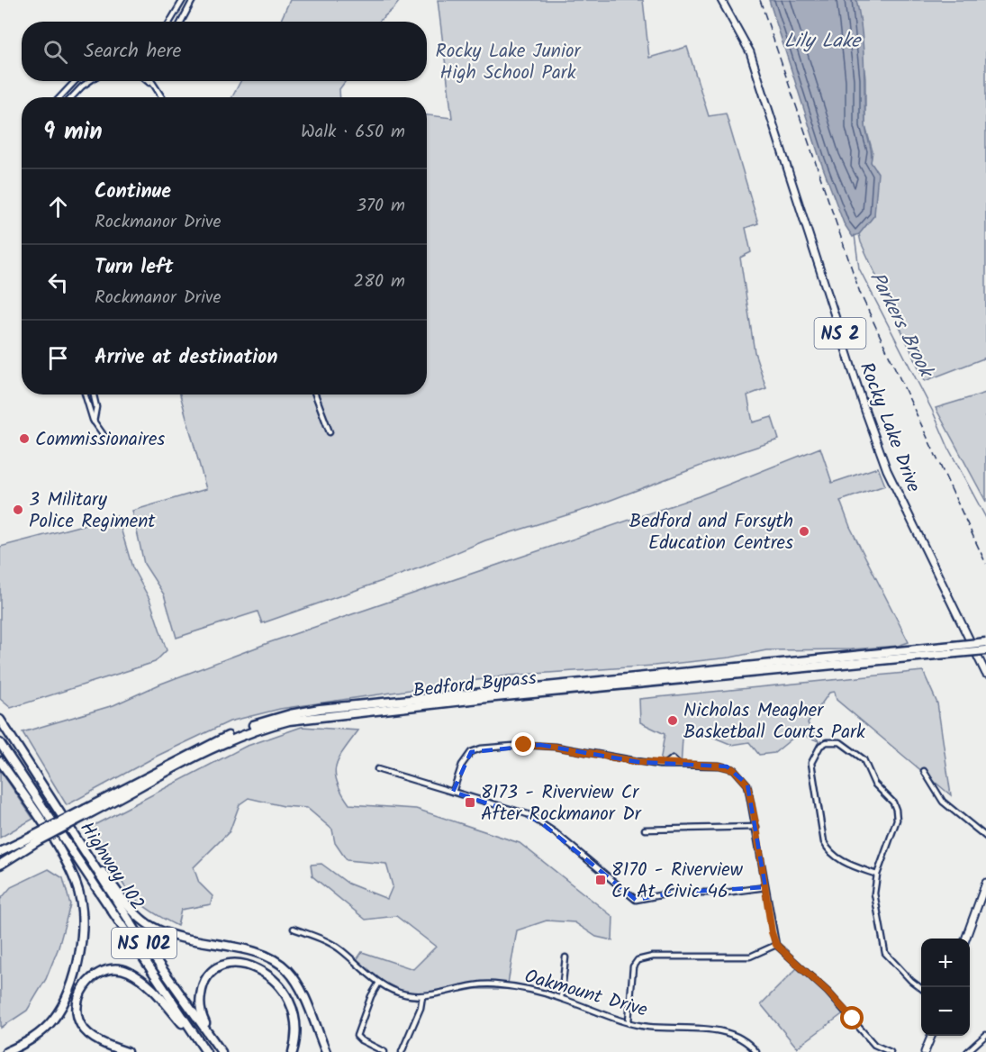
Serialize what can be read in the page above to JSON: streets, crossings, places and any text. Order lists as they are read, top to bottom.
{
  "streets": {
    "highway": ["Bedford Bypass", "Highway 102", "NS 102"],
    "main road": ["NS 2", "Rocky Lake Drive"],
    "street": ["Oakmount Drive"]
  },
  "water": ["Lily Lake", "Parkers Brook"],
  "parks": ["Rocky Lake Junior High School Park"],
  "places": {
    "other": [
      "Commissionaires",
      "3 Military Police Regiment",
      "Bedford and Forsyth Education Centres",
      "Nicholas Meagher Basketball Courts Park"
    ],
    "transit": ["8173 - Riverview Cr After Rockmanor Dr", "8170 - Riverview Cr At Civic 46"]
  },
  "page": {
    "search": "Search here",
    "heading": ["9 min", "Walk · 650 m"],
    "list": [
      ["Continue", "Rockmanor Drive", "370 m"],
      ["Turn left", "Rockmanor Drive", "280 m"],
      "Arrive at destination"
    ],
    "map_buttons": ["+", "−"]
  }
}
